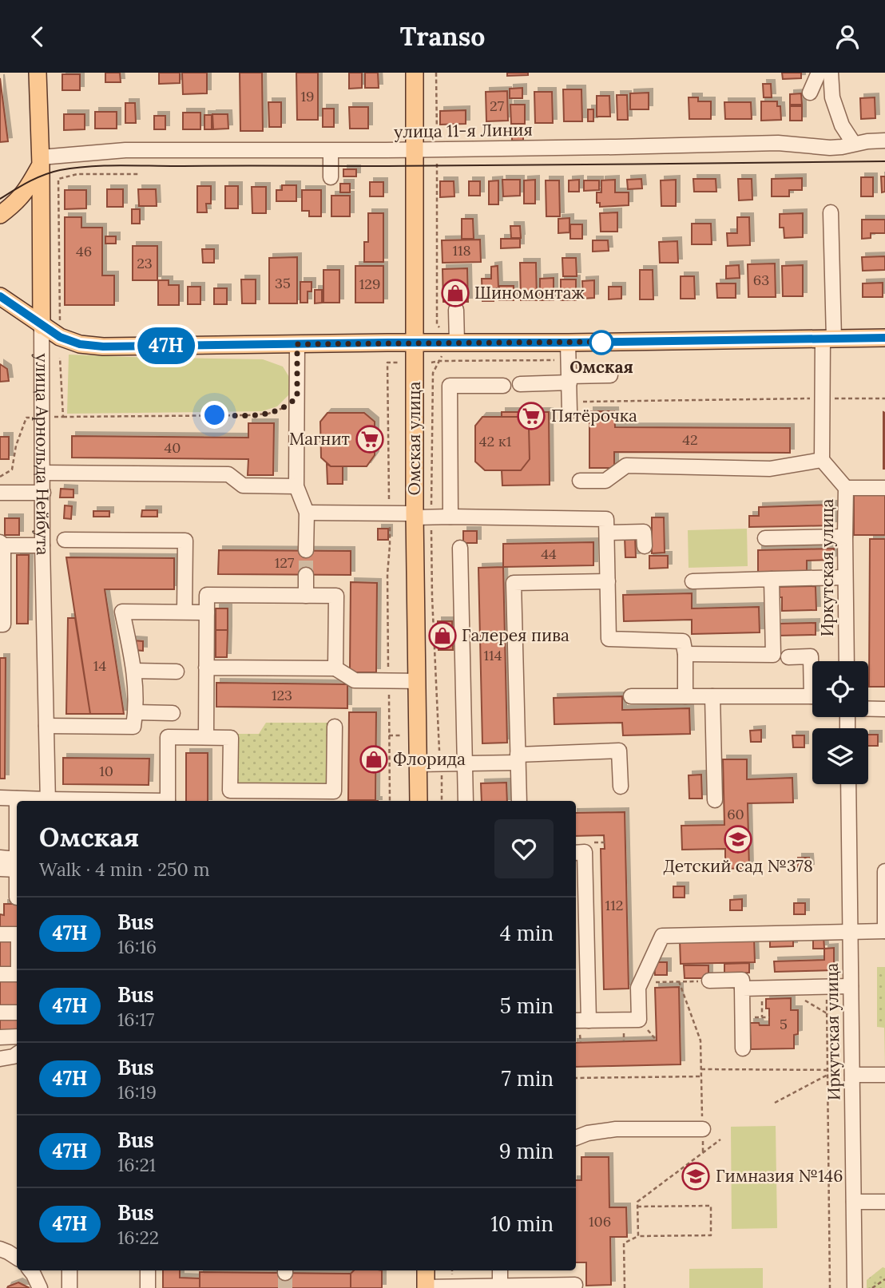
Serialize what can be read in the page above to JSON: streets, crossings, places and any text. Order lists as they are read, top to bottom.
{
  "streets": {
    "main road": ["Омская улица", "улица Арнольда Нейбута"],
    "street": ["улица 11-я Линия", "Иркутская улица"]
  },
  "crossings": [
    ["улица 11-я Линия", "Омская улица"],
    ["улица 11-я Линия", "улица Арнольда Нейбута"]
  ],
  "places": {
    "shop": ["Шиномонтаж", "Галерея пива", "Флорида"],
    "other": ["Омская"],
    "supermarket": ["Пятёрочка", "Магнит"],
    "school or university": ["Детский сад №378", "Гимназия №146"]
  },
  "lines": ["bus line 47Н"],
  "house_numbers": [
    "19",
    "27",
    "118",
    "46",
    "23",
    "63",
    "35",
    "129",
    "42",
    "42 к1",
    "40",
    "44",
    "127",
    "114",
    "14",
    "123",
    "10",
    "60",
    "112",
    "5",
    "106"
  ],
  "page": {
    "header": "Transo",
    "on_map": "47Н",
    "heading": ["Омская", "Walk · 4 min · 250 m"],
    "list": [
      {
        "mark": "47Н",
        "name": "Bus",
        "note": "16:16",
        "value": "4 min"
      },
      {
        "mark": "47Н",
        "name": "Bus",
        "note": "16:17",
        "value": "5 min"
      },
      {
        "mark": "47Н",
        "name": "Bus",
        "note": "16:19",
        "value": "7 min"
      },
      {
        "mark": "47Н",
        "name": "Bus",
        "note": "16:21",
        "value": "9 min"
      },
      {
        "mark": "47Н",
        "name": "Bus",
        "note": "16:22",
        "value": "10 min"
      }
    ]
  }
}
